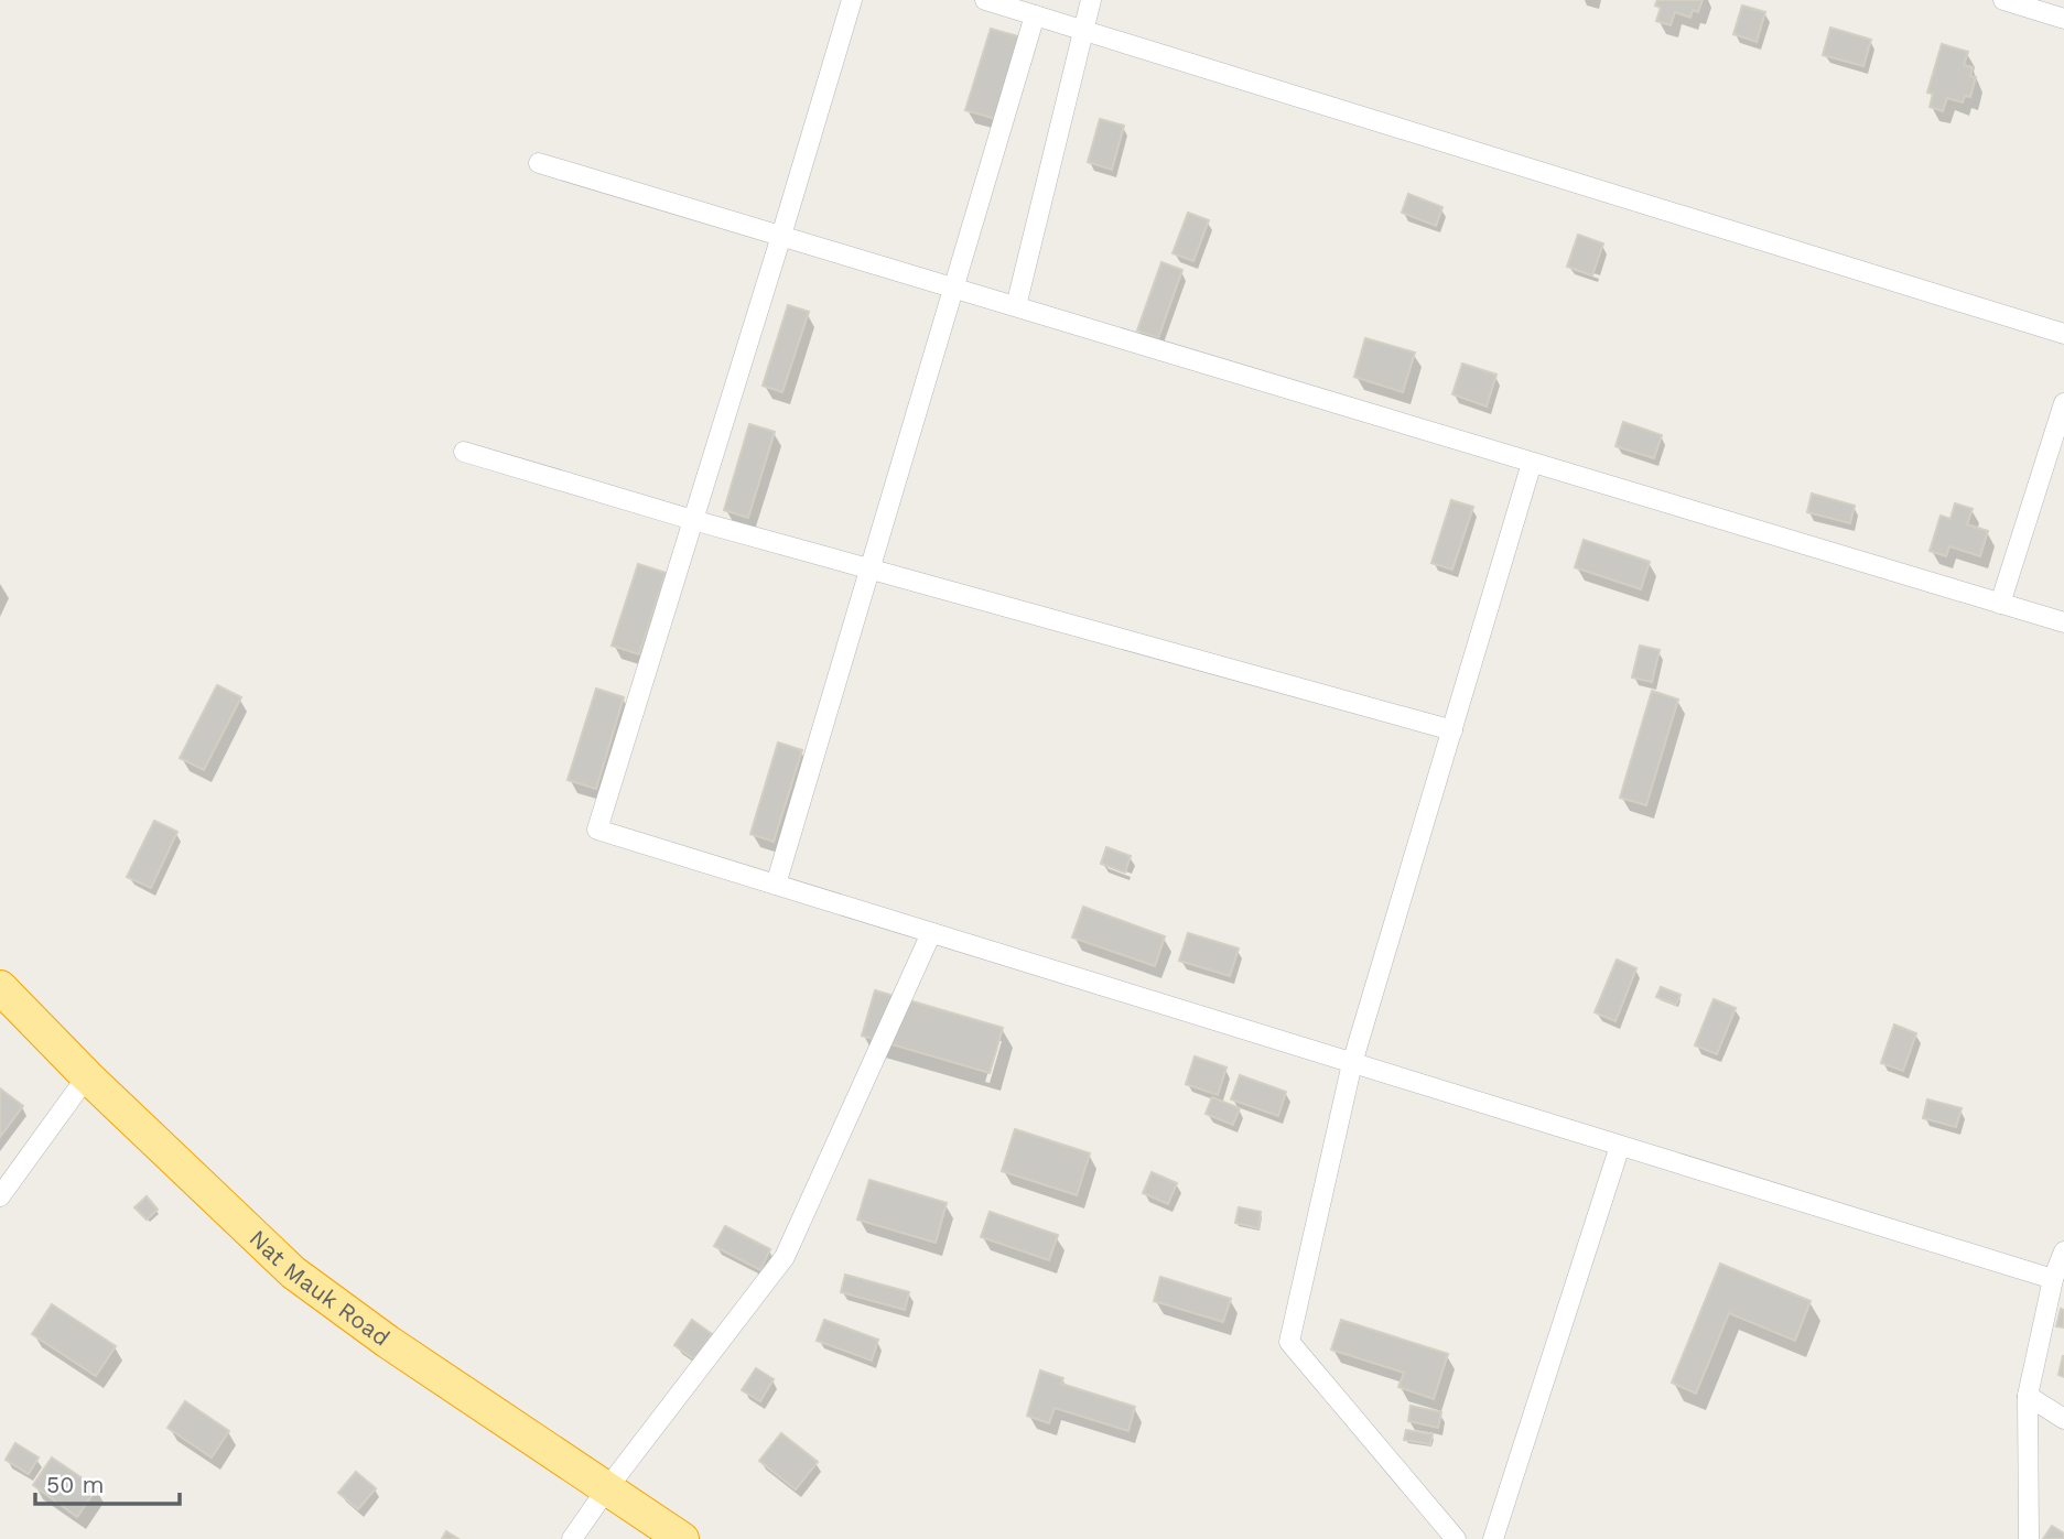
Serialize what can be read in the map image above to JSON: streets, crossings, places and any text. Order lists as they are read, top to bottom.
{
  "streets": {
    "highway": ["Nat Mauk Road"]
  },
  "scale_bar": "50 m"
}
